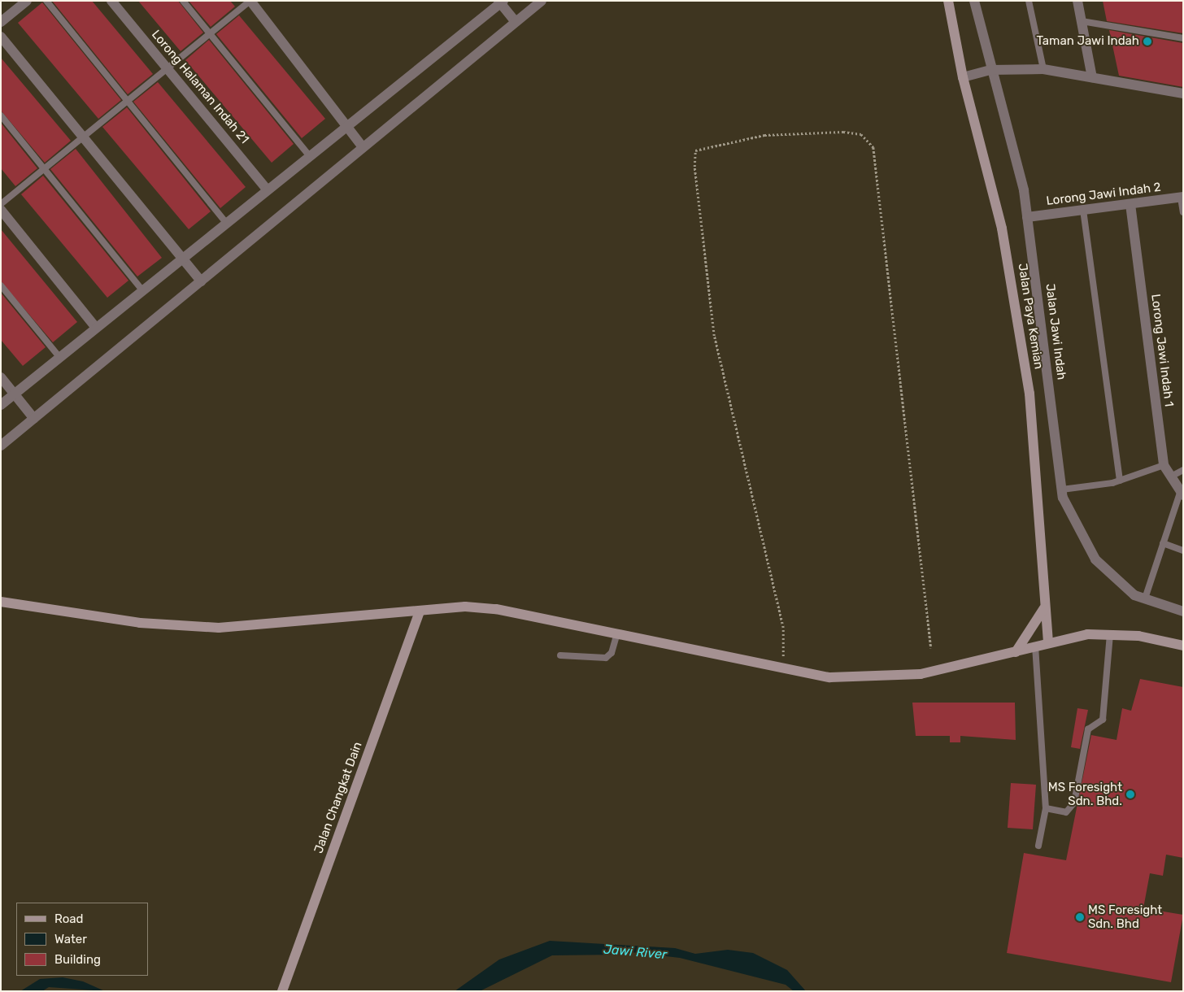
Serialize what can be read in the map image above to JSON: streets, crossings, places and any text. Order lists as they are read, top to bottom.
{
  "streets": {
    "main road": ["Jalan Paya Kemian", "Jalan Changkat Dain"],
    "street": [
      "Lorong Halaman Indah 21",
      "Lorong Jawi Indah 2",
      "Jalan Jawi Indah",
      "Lorong Jawi Indah 1"
    ]
  },
  "crossings": [
    ["Lorong Jawi Indah 2", "Jalan Jawi Indah"],
    ["Lorong Jawi Indah 2", "Lorong Jawi Indah 1"]
  ],
  "water": ["Jawi River"],
  "places": ["Taman Jawi Indah", "MS Foresight Sdn. Bhd.", "MS Foresight Sdn. Bhd"],
  "legend": ["Road", "Water", "Building"]
}
